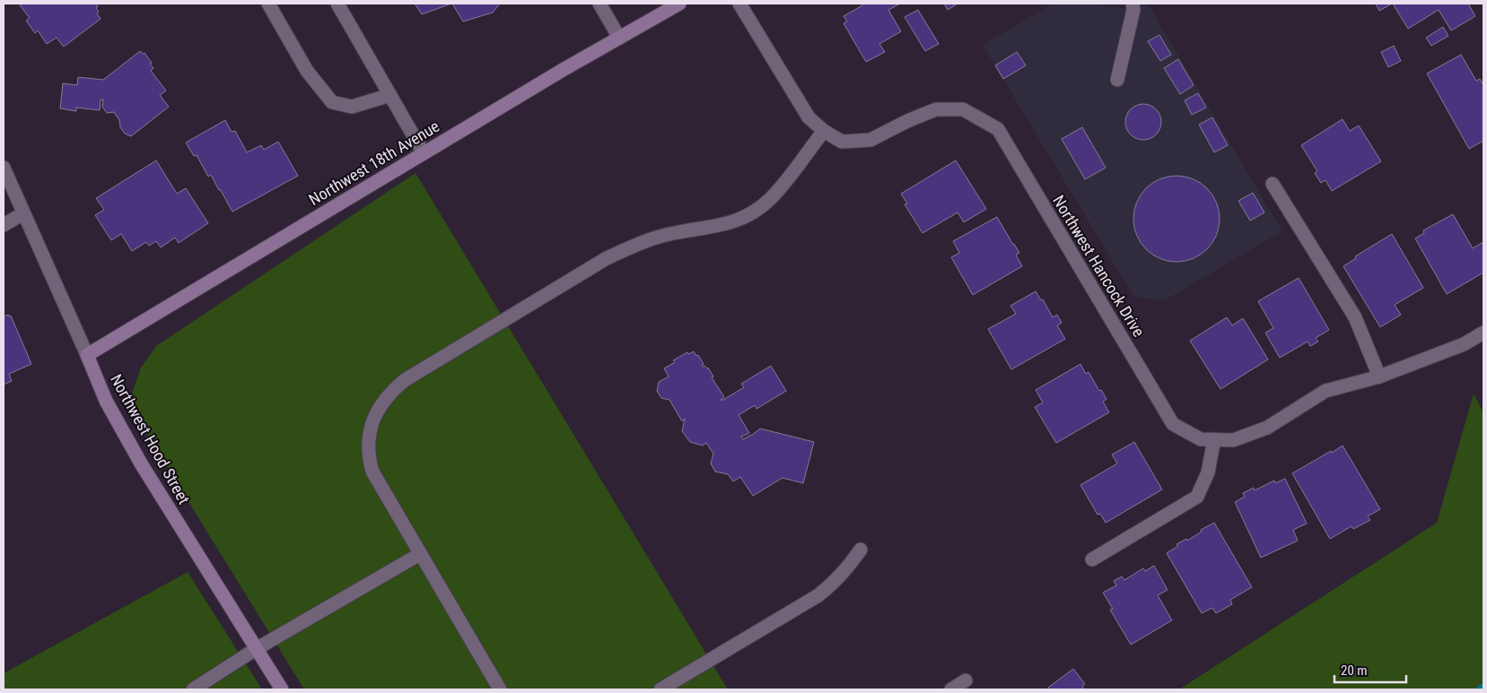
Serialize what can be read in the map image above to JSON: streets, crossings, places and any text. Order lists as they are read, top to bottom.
{
  "streets": {
    "street": ["Northwest 18th Avenue", "Northwest Hancock Drive", "Northwest Hood Street"]
  },
  "crossings": [
    ["Northwest 18th Avenue", "Northwest Hood Street"]
  ],
  "scale_bar": "20 m"
}
